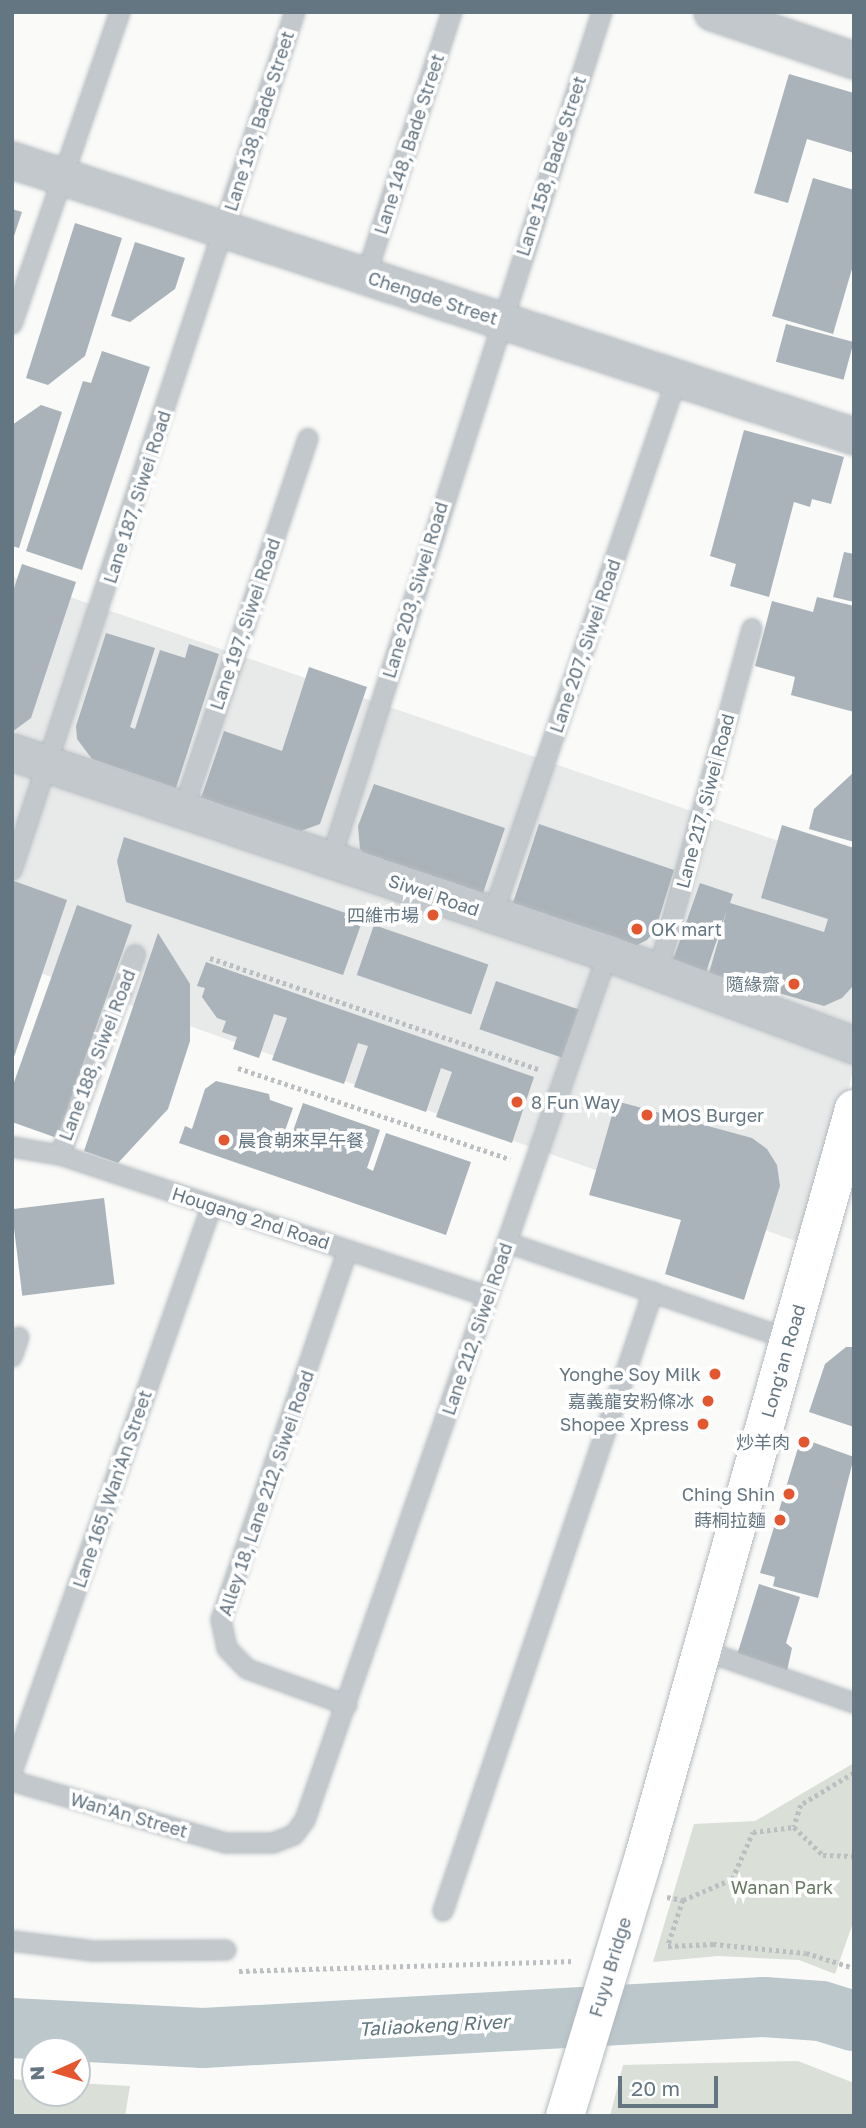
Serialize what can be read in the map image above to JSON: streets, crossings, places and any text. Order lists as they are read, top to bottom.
{
  "streets": {
    "street": [
      "Chengde Street",
      "Siwei Road",
      "Long'an Road",
      "Fuyu Bridge"
    ],
    "lane": [
      "Lane 138, Bade Street",
      "Lane 148, Bade Street",
      "Lane 158, Bade Street",
      "Lane 187, Siwei Road",
      "Lane 203, Siwei Road",
      "Lane 197, Siwei Road",
      "Lane 207, Siwei Road",
      "Lane 217, Siwei Road",
      "Lane 188, Siwei Road",
      "Hougang 2nd Road",
      "Lane 212, Siwei Road",
      "Lane 165, Wan'An Street",
      "Alley 18, Lane 212, Siwei Road",
      "Wan'An Street"
    ]
  },
  "crossings": [
    ["Lane 138, Bade Street", "Chengde Street"],
    ["Lane 138, Bade Street", "Lane 187, Siwei Road"],
    ["Lane 148, Bade Street", "Chengde Street"],
    ["Lane 158, Bade Street", "Chengde Street"],
    ["Lane 158, Bade Street", "Lane 203, Siwei Road"],
    ["Chengde Street", "Lane 187, Siwei Road"],
    ["Chengde Street", "Lane 203, Siwei Road"],
    ["Chengde Street", "Lane 207, Siwei Road"],
    ["Lane 187, Siwei Road", "Siwei Road"],
    ["Lane 203, Siwei Road", "Siwei Road"],
    ["Lane 197, Siwei Road", "Siwei Road"],
    ["Lane 207, Siwei Road", "Siwei Road"],
    ["Lane 217, Siwei Road", "Siwei Road"],
    ["Siwei Road", "Lane 212, Siwei Road"],
    ["Lane 188, Siwei Road", "Hougang 2nd Road"],
    ["Hougang 2nd Road", "Lane 212, Siwei Road"],
    ["Hougang 2nd Road", "Lane 165, Wan'An Street"],
    ["Hougang 2nd Road", "Alley 18, Lane 212, Siwei Road"],
    ["Lane 212, Siwei Road", "Alley 18, Lane 212, Siwei Road"],
    ["Lane 212, Siwei Road", "Wan'An Street"],
    ["Long'an Road", "Fuyu Bridge"]
  ],
  "water": ["Taliaokeng River"],
  "parks": ["Wanan Park"],
  "places": [
    "四維市場",
    "OK mart",
    "隨緣齋",
    "8 Fun Way",
    "MOS Burger",
    "晨食朝來早午餐",
    "Yonghe Soy Milk",
    "嘉義龍安粉條冰",
    "Shopee Xpress",
    "炒羊肉",
    "Ching Shin",
    "蒔桐拉麵"
  ],
  "scale_bar": "20 m",
  "north": "left"
}
